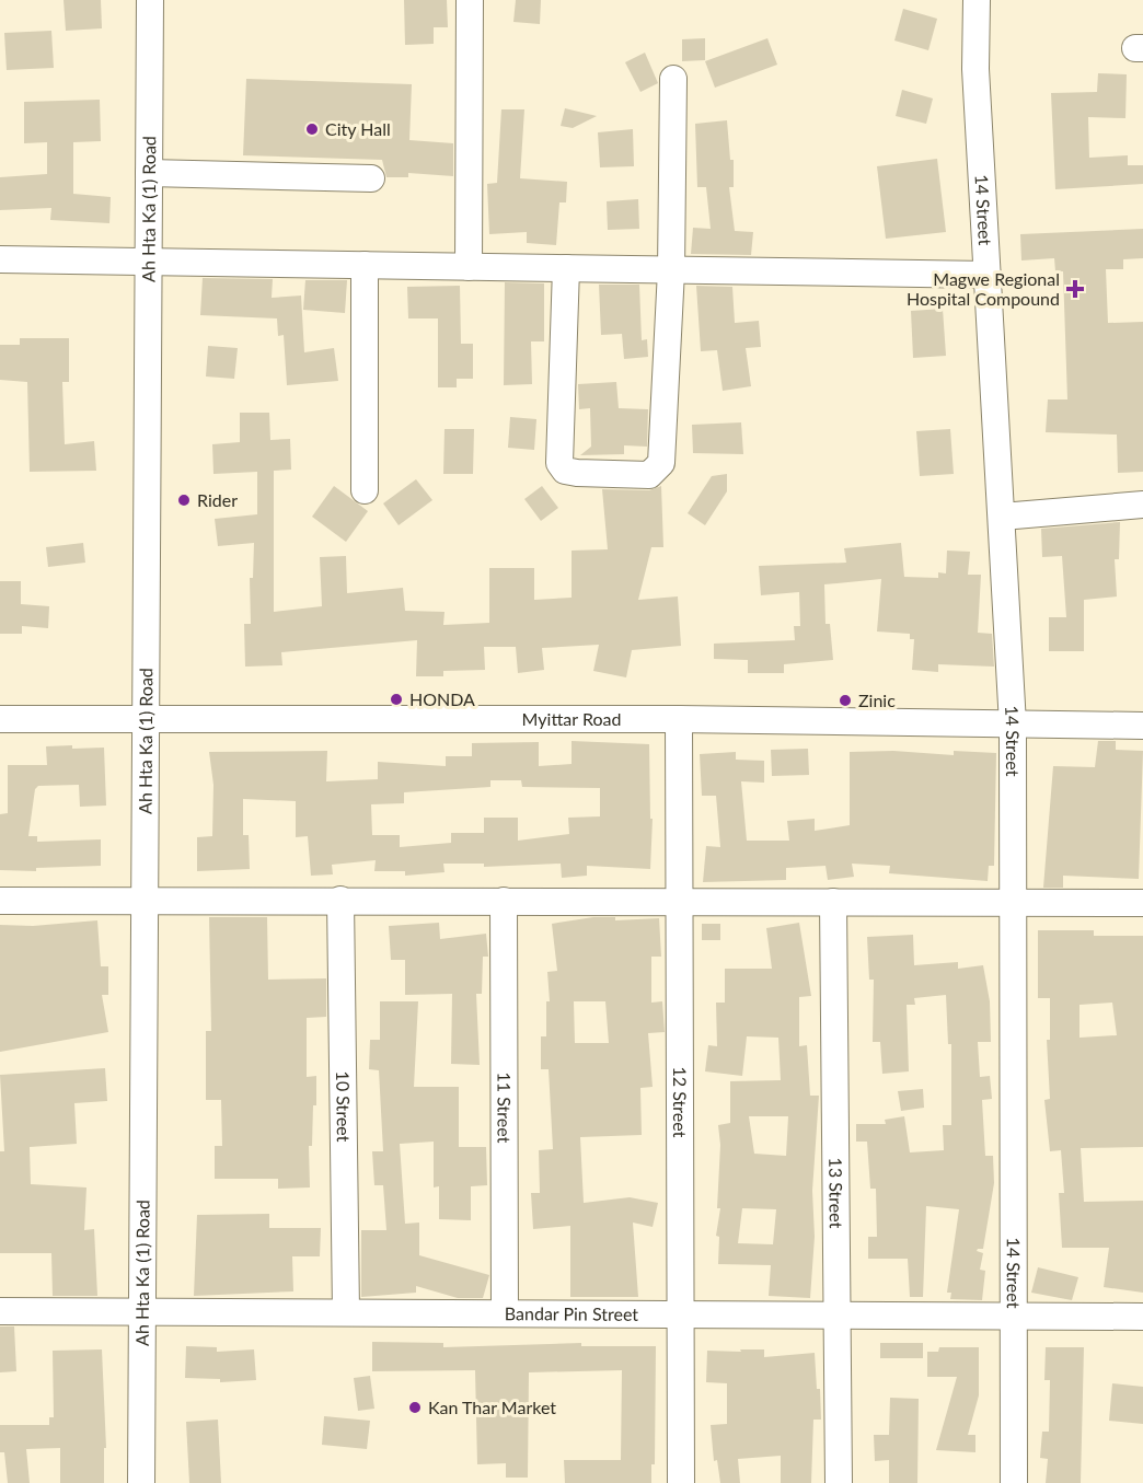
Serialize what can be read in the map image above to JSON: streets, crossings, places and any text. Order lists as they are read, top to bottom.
{
  "streets": {
    "street": [
      "Ah Hta Ka (1) Road",
      "14 Street",
      "Myittar Road",
      "12 Street",
      "10 Street",
      "11 Street",
      "13 Street",
      "Bandar Pin Street"
    ]
  },
  "crossings": [
    ["Ah Hta Ka (1) Road", "Myittar Road"],
    ["Ah Hta Ka (1) Road", "Bandar Pin Street"],
    ["14 Street", "Myittar Road"],
    ["14 Street", "Bandar Pin Street"],
    ["Myittar Road", "12 Street"],
    ["12 Street", "Bandar Pin Street"],
    ["10 Street", "Bandar Pin Street"],
    ["11 Street", "Bandar Pin Street"],
    ["13 Street", "Bandar Pin Street"]
  ],
  "places": {
    "other": [
      "City Hall",
      "Rider",
      "HONDA",
      "Zinic",
      "Kan Thar Market"
    ],
    "health": ["Magwe Regional Hospital Compound"]
  }
}
